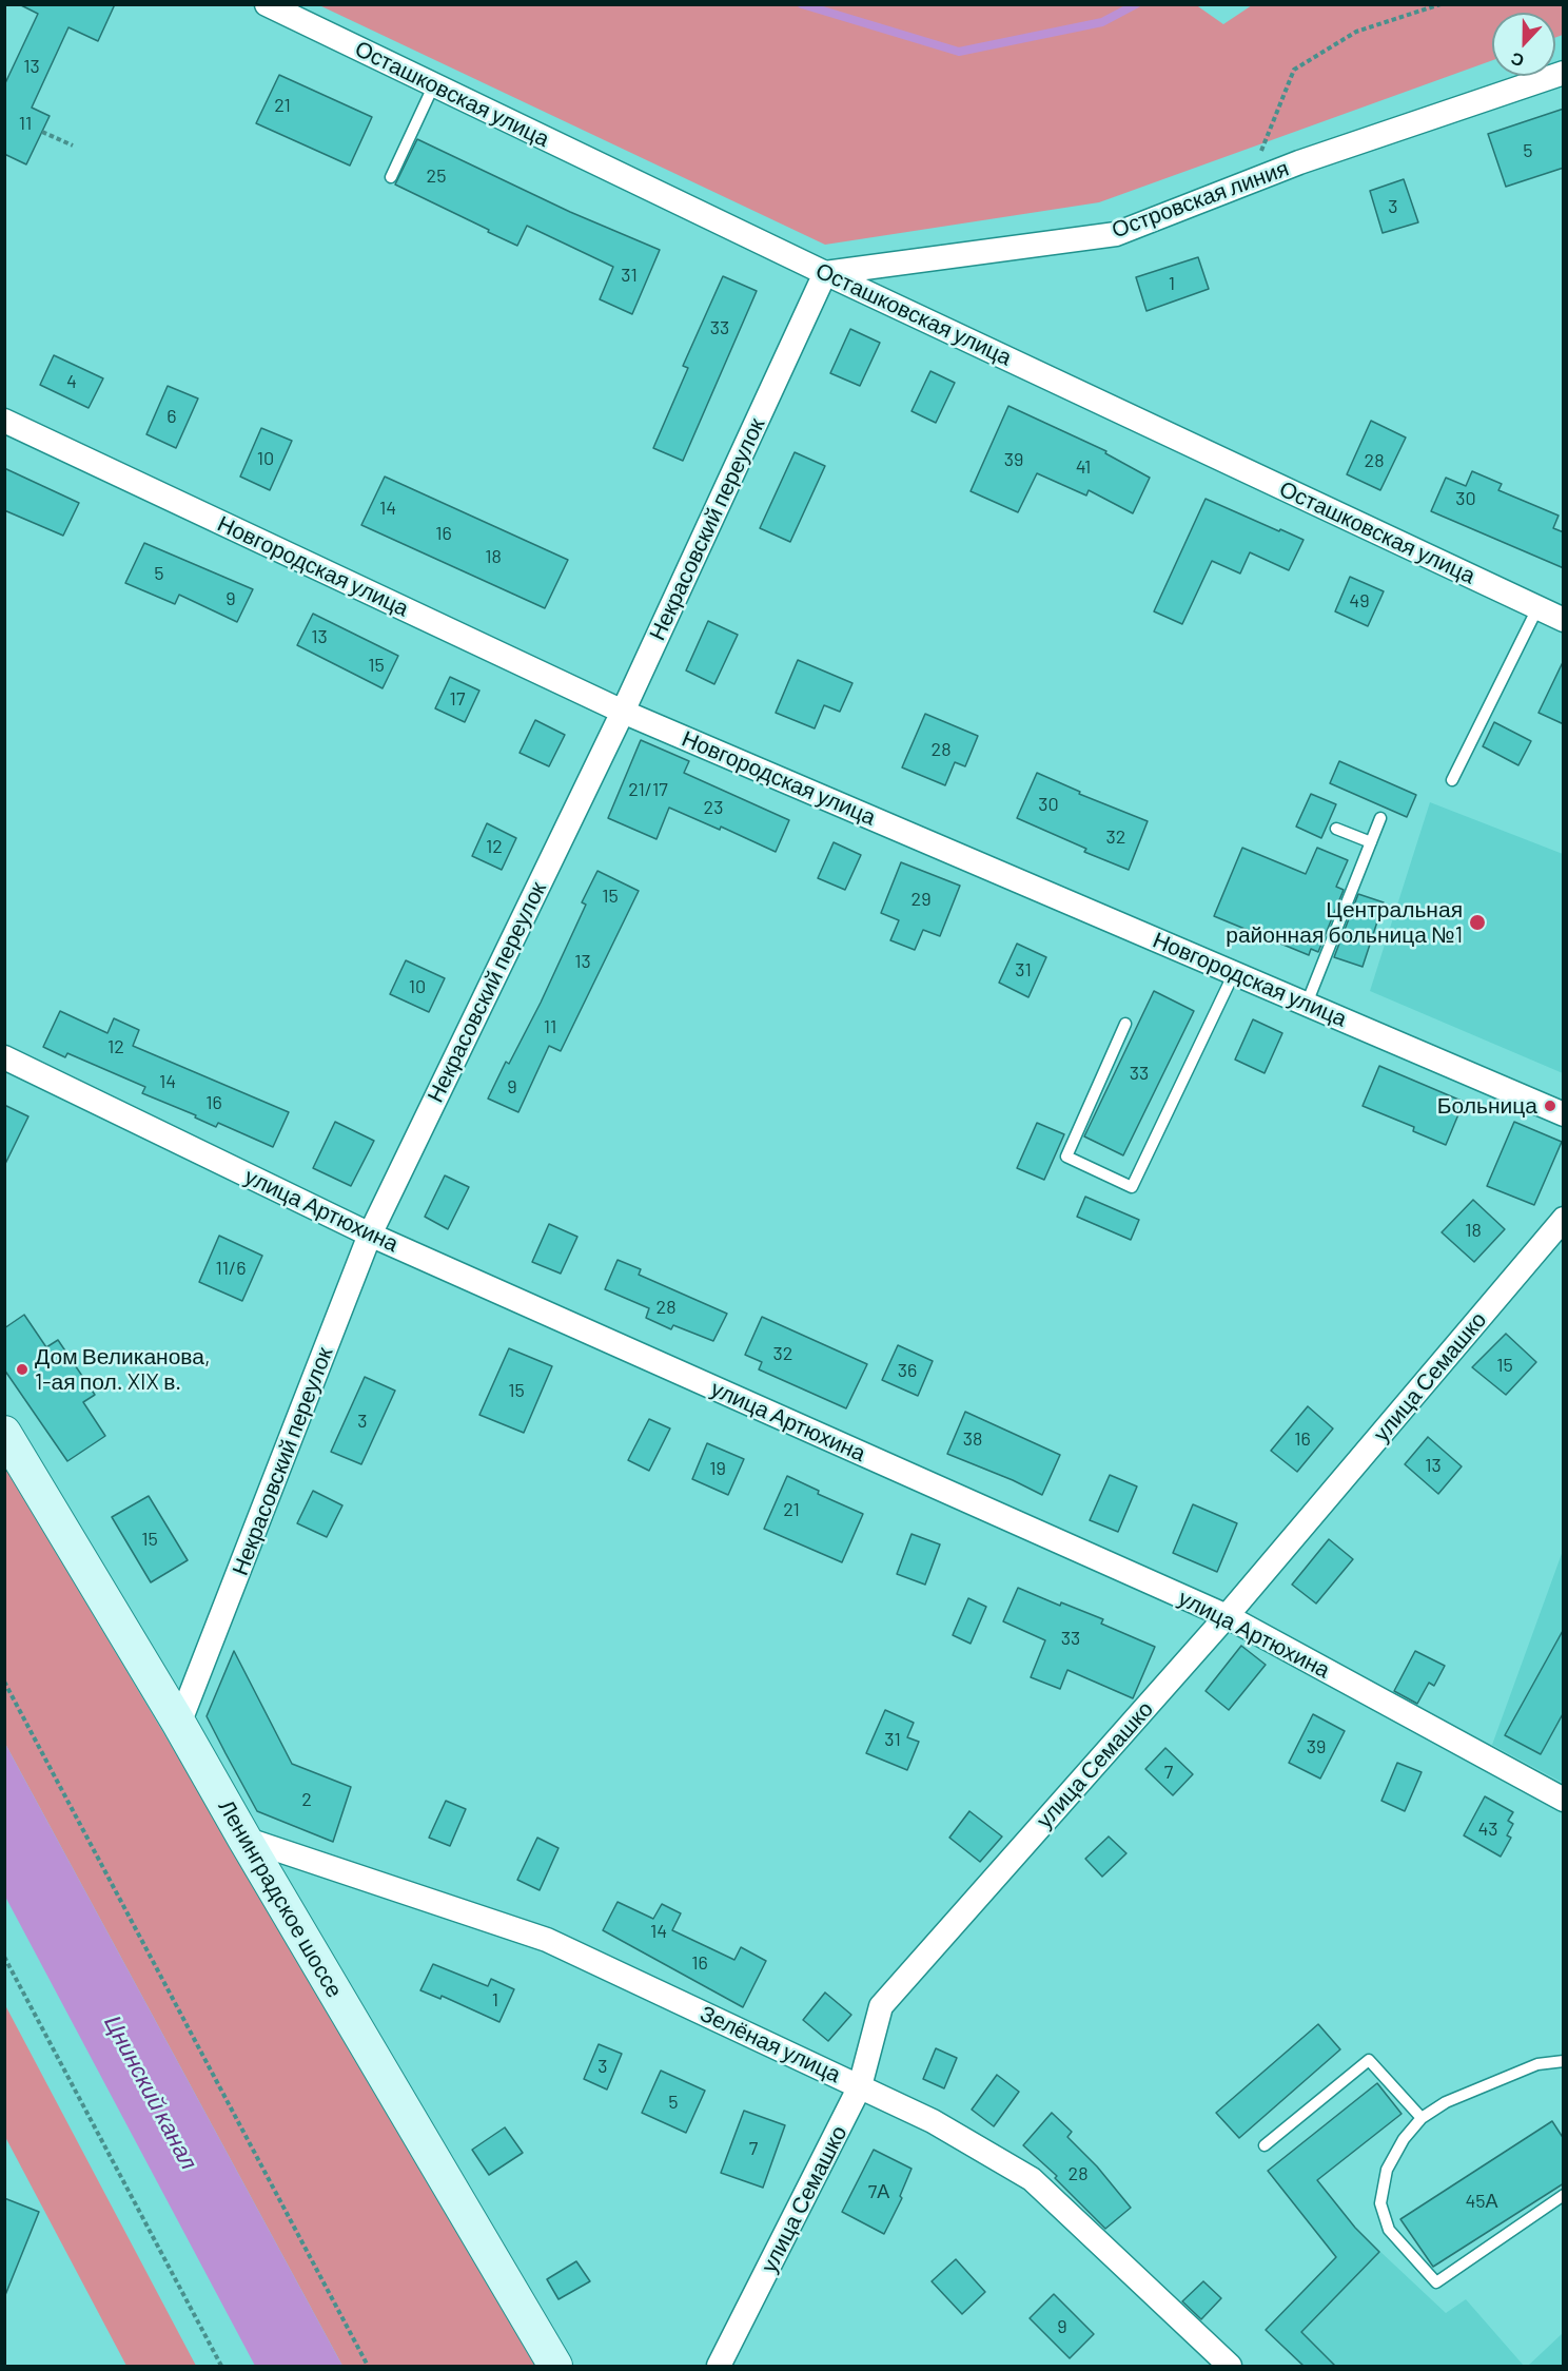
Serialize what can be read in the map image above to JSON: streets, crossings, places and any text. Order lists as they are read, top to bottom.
{
  "streets": {
    "street": [
      "Осташковская улица",
      "Островская линия",
      "Некрасовский переулок",
      "Новгородская улица",
      "улица Артюхина",
      "улица Семашко",
      "Ленинградское шоссе",
      "Зелёная улица"
    ]
  },
  "crossings": [
    ["Осташковская улица", "Островская линия"],
    ["Осташковская улица", "Некрасовский переулок"],
    ["Островская линия", "Некрасовский переулок"],
    ["Некрасовский переулок", "Новгородская улица"],
    ["Некрасовский переулок", "улица Артюхина"],
    ["Некрасовский переулок", "Ленинградское шоссе"],
    ["улица Артюхина", "улица Семашко"],
    ["улица Семашко", "Зелёная улица"],
    ["Ленинградское шоссе", "Зелёная улица"]
  ],
  "water": ["Цнинский канал"],
  "places": ["Центральная районная больница №1", "Больница", "Дом Великанова, 1-ая пол. XIX в."],
  "house_numbers": [
    "13",
    "21",
    "11",
    "5",
    "25",
    "3",
    "31",
    "1",
    "33",
    "4",
    "6",
    "10",
    "39",
    "28",
    "41",
    "30",
    "14",
    "16",
    "18",
    "5",
    "9",
    "49",
    "13",
    "15",
    "17",
    "28",
    "21/17",
    "30",
    "23",
    "32",
    "12",
    "15",
    "29",
    "13",
    "31",
    "10",
    "11",
    "12",
    "33",
    "14",
    "9",
    "16",
    "18",
    "11/6",
    "28",
    "32",
    "15",
    "36",
    "15",
    "3",
    "38",
    "16",
    "13",
    "19",
    "21",
    "15",
    "33",
    "31",
    "39",
    "7",
    "2",
    "43",
    "14",
    "16",
    "1",
    "3",
    "5",
    "7",
    "28",
    "7А",
    "45А",
    "9"
  ],
  "north": "bottom"
}
